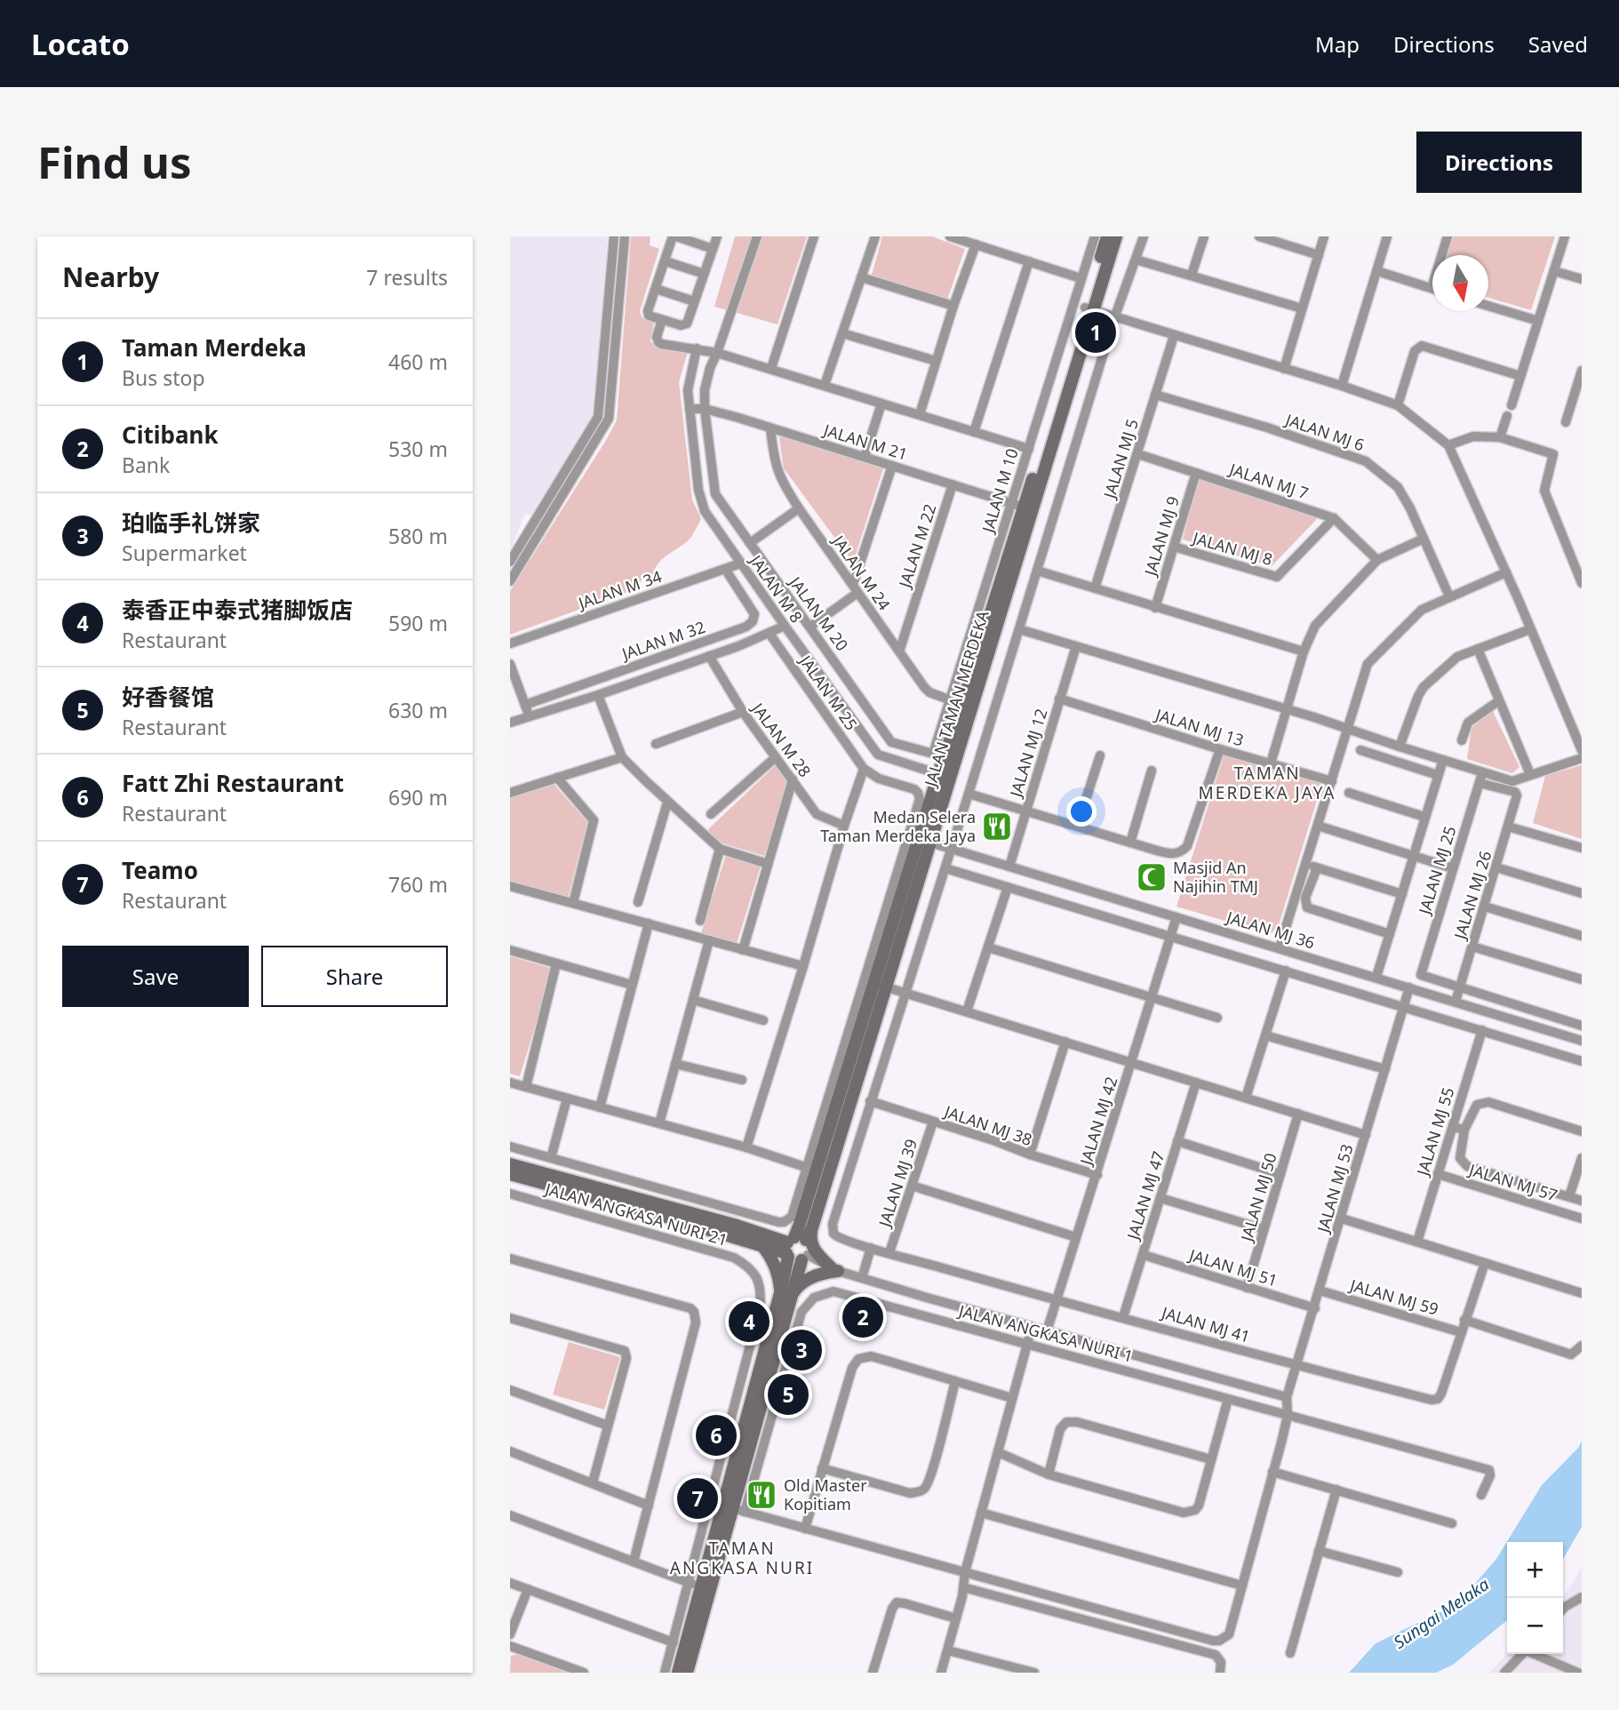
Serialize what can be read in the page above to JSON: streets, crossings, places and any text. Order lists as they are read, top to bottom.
{
  "streets": {
    "main road": ["JALAN TAMAN MERDEKA"],
    "street": [
      "JALAN MJ 6",
      "JALAN M 21",
      "JALAN MJ 5",
      "JALAN MJ 7",
      "JALAN M 10",
      "JALAN MJ 9",
      "JALAN M 22",
      "JALAN MJ 8",
      "JALAN M 24",
      "JALAN M 8",
      "JALAN M 34",
      "JALAN M 20",
      "JALAN M 32",
      "JALAN M 25",
      "JALAN MJ 13",
      "JALAN M 28",
      "JALAN MJ 12",
      "JALAN MJ 25",
      "JALAN MJ 26",
      "JALAN MJ 36",
      "JALAN MJ 42",
      "JALAN MJ 38",
      "JALAN MJ 55",
      "JALAN MJ 39",
      "JALAN MJ 57",
      "JALAN MJ 53",
      "JALAN MJ 47",
      "JALAN MJ 50",
      "JALAN ANGKASA NURI 21",
      "JALAN MJ 51",
      "JALAN MJ 59",
      "JALAN MJ 41",
      "JALAN ANGKASA NURI 1"
    ]
  },
  "crossings": [
    ["JALAN MJ 6", "JALAN MJ 5"],
    ["JALAN M 21", "JALAN M 10"],
    ["JALAN M 21", "JALAN M 22"],
    ["JALAN M 21", "JALAN M 24"],
    ["JALAN M 21", "JALAN M 8"],
    ["JALAN M 21", "JALAN M 20"],
    ["JALAN M 21", "JALAN TAMAN MERDEKA"],
    ["JALAN MJ 5", "JALAN MJ 7"],
    ["JALAN MJ 7", "JALAN MJ 9"],
    ["JALAN MJ 7", "JALAN MJ 8"],
    ["JALAN M 10", "JALAN TAMAN MERDEKA"],
    ["JALAN MJ 9", "JALAN MJ 8"],
    ["JALAN M 22", "JALAN M 24"],
    ["JALAN M 24", "JALAN M 20"],
    ["JALAN M 24", "JALAN TAMAN MERDEKA"],
    ["JALAN M 8", "JALAN M 34"],
    ["JALAN M 8", "JALAN TAMAN MERDEKA"],
    ["JALAN M 34", "JALAN M 32"],
    ["JALAN M 20", "JALAN TAMAN MERDEKA"],
    ["JALAN TAMAN MERDEKA", "JALAN MJ 36"],
    ["JALAN MJ 13", "JALAN MJ 12"],
    ["JALAN MJ 12", "JALAN MJ 36"],
    ["JALAN MJ 25", "JALAN MJ 26"],
    ["JALAN MJ 26", "JALAN MJ 36"],
    ["JALAN MJ 36", "JALAN MJ 42"],
    ["JALAN MJ 36", "JALAN MJ 53"],
    ["JALAN MJ 42", "JALAN MJ 38"],
    ["JALAN MJ 42", "JALAN MJ 41"],
    ["JALAN MJ 38", "JALAN MJ 39"],
    ["JALAN MJ 38", "JALAN MJ 41"],
    ["JALAN MJ 55", "JALAN MJ 57"],
    ["JALAN MJ 39", "JALAN MJ 41"],
    ["JALAN MJ 53", "JALAN MJ 51"],
    ["JALAN MJ 53", "JALAN MJ 59"],
    ["JALAN MJ 53", "JALAN MJ 41"],
    ["JALAN MJ 53", "JALAN ANGKASA NURI 1"],
    ["JALAN MJ 47", "JALAN MJ 51"],
    ["JALAN MJ 47", "JALAN MJ 41"],
    ["JALAN MJ 50", "JALAN MJ 51"],
    ["JALAN MJ 59", "JALAN MJ 41"]
  ],
  "districts": ["TAMAN MERDEKA JAYA", "TAMAN ANGKASA NURI"],
  "water": ["Sungai Melaka"],
  "places": {
    "restaurant": ["Medan Selera Taman Merdeka Jaya", "Old Master Kopitiam"],
    "mosque": ["Masjid An Najihin TMJ"]
  },
  "north": "bottom",
  "page": {
    "header": "Locato",
    "nav": ["Map", "Directions", "Saved"],
    "buttons": [
      "Directions",
      ["Save", "Share"]
    ],
    "title": "Find us",
    "heading": ["Nearby", "7 results"],
    "pins": [
      "1",
      "2",
      "4",
      "3",
      "5",
      "6",
      "7"
    ],
    "list": [
      {
        "mark": "1",
        "name": "Taman Merdeka",
        "note": "Bus stop",
        "value": "460 m"
      },
      {
        "mark": "2",
        "name": "Citibank",
        "note": "Bank",
        "value": "530 m"
      },
      {
        "mark": "3",
        "name": "珀临手礼饼家",
        "note": "Supermarket",
        "value": "580 m"
      },
      {
        "mark": "4",
        "name": "泰香正中泰式猪脚饭店",
        "note": "Restaurant",
        "value": "590 m"
      },
      {
        "mark": "5",
        "name": "好香餐馆",
        "note": "Restaurant",
        "value": "630 m"
      },
      {
        "mark": "6",
        "name": "Fatt Zhi Restaurant",
        "note": "Restaurant",
        "value": "690 m"
      },
      {
        "mark": "7",
        "name": "Teamo",
        "note": "Restaurant",
        "value": "760 m"
      }
    ],
    "map_buttons": ["+", "−"]
  }
}
